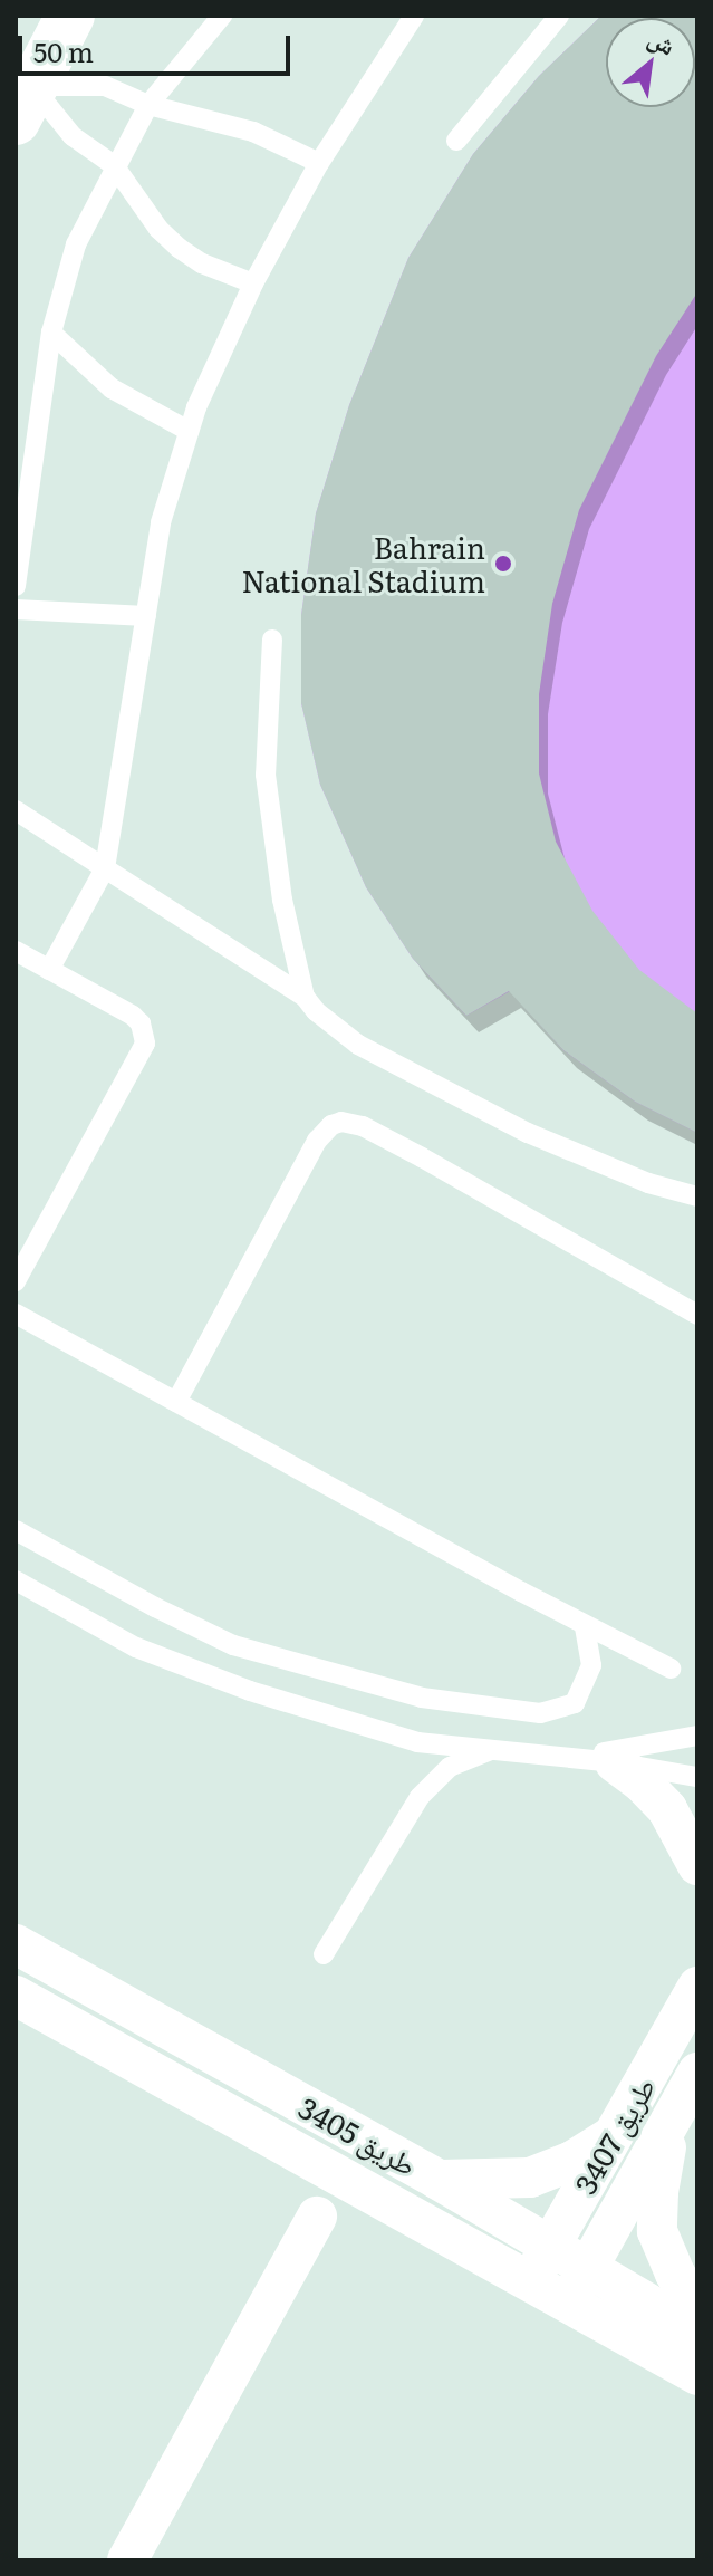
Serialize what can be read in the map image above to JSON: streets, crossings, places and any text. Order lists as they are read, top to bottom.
{
  "streets": {
    "street": ["طريق 3405", "طريق 3407"]
  },
  "crossings": [
    ["طريق 3405", "طريق 3407"]
  ],
  "places": ["Bahrain National Stadium"],
  "scale_bar": "50 m",
  "north": "top right"
}
